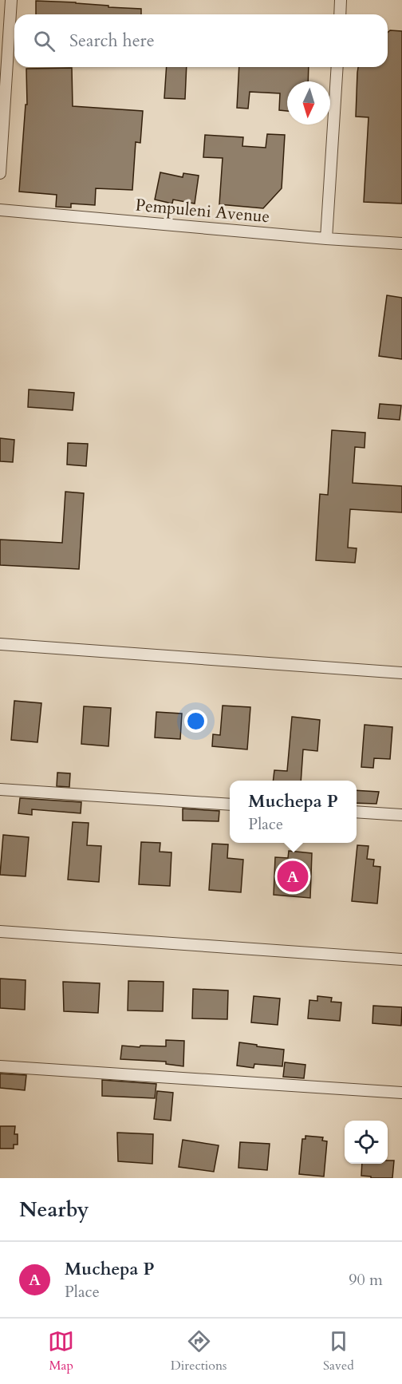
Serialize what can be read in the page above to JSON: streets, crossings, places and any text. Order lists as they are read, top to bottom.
{
  "streets": {
    "street": ["Pempuleni Avenue"]
  },
  "north": "bottom",
  "page": {
    "search": "Search here",
    "popup": ["Muchepa P", "Place"],
    "pins": "A",
    "heading": "Nearby",
    "list": [
      {
        "mark": "A",
        "name": "Muchepa P",
        "note": "Place",
        "value": "90 m"
      }
    ],
    "nav": ["Map", "Directions", "Saved"]
  }
}
